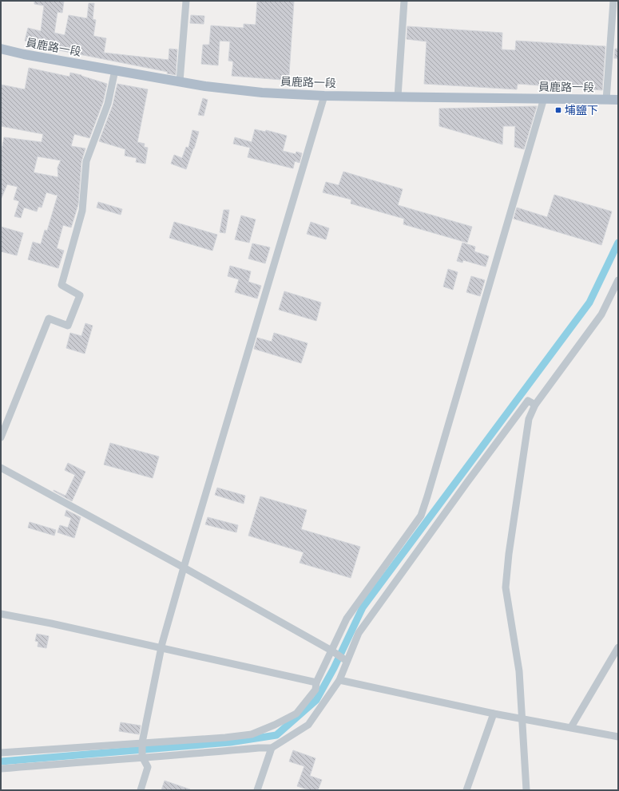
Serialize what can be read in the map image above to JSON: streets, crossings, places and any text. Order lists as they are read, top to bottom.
{
  "streets": {
    "main road": ["員鹿路一段"]
  },
  "places": {
    "transit": ["埔鹽下"]
  }
}
